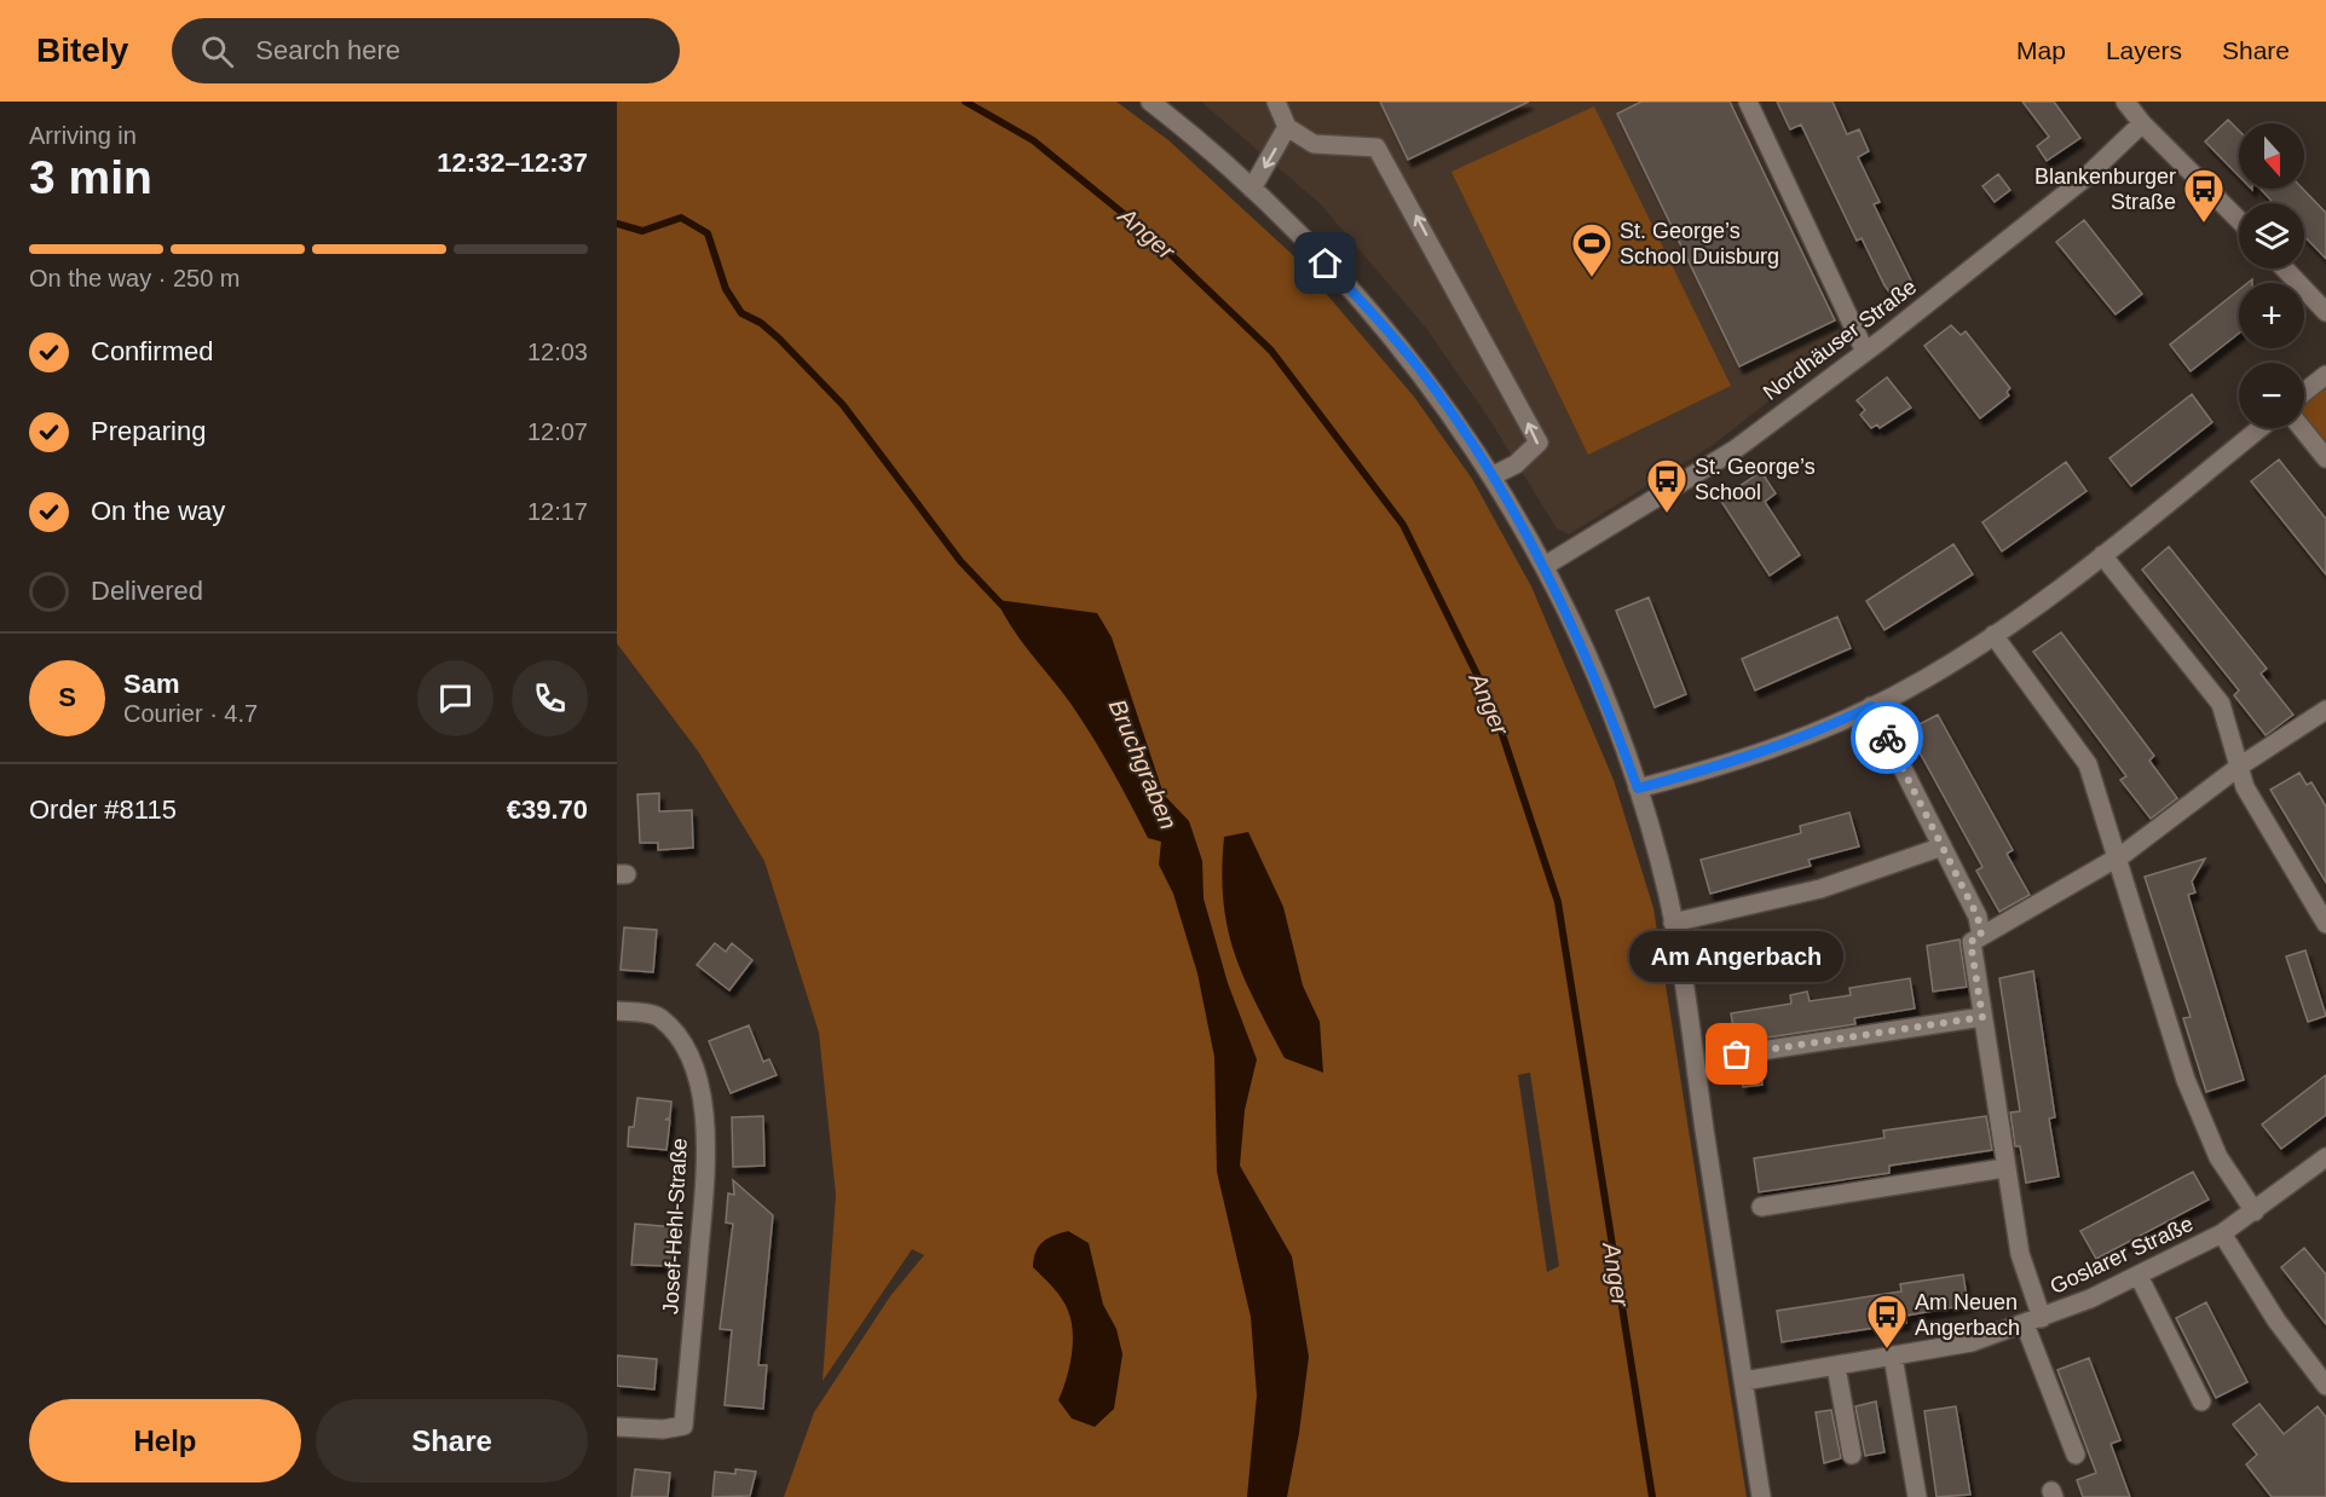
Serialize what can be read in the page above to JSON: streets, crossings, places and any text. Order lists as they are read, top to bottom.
{
  "streets": {
    "street": ["Nordhäuser Straße", "Josef-Hehl-Straße", "Goslarer Straße"]
  },
  "water": ["Anger", "Bruchgraben"],
  "places": {
    "bus stop": ["Blankenburger Straße", "St. George’s School", "Am Neuen Angerbach"],
    "sports": ["St. George’s School Duisburg"],
    "other": ["Am Angerbach"]
  },
  "north": "bottom",
  "page": {
    "header": "Bitely",
    "search": "Search here",
    "nav": ["Map", "Layers", "Share"],
    "heading": ["3 min", "Arriving in", "12:32–12:37"],
    "panel": [
      "Sam",
      "Courier · 4.7",
      "Order #8115",
      "€39.70"
    ],
    "map_buttons": ["+", "−"],
    "bar": "On the way · 250 m",
    "list": [
      ["Confirmed", "12:03"],
      ["Preparing", "12:07"],
      ["On the way", "12:17"],
      "Delivered"
    ],
    "round": "S",
    "bubble": "Am Angerbach",
    "buttons": ["Help", "Share"]
  }
}
